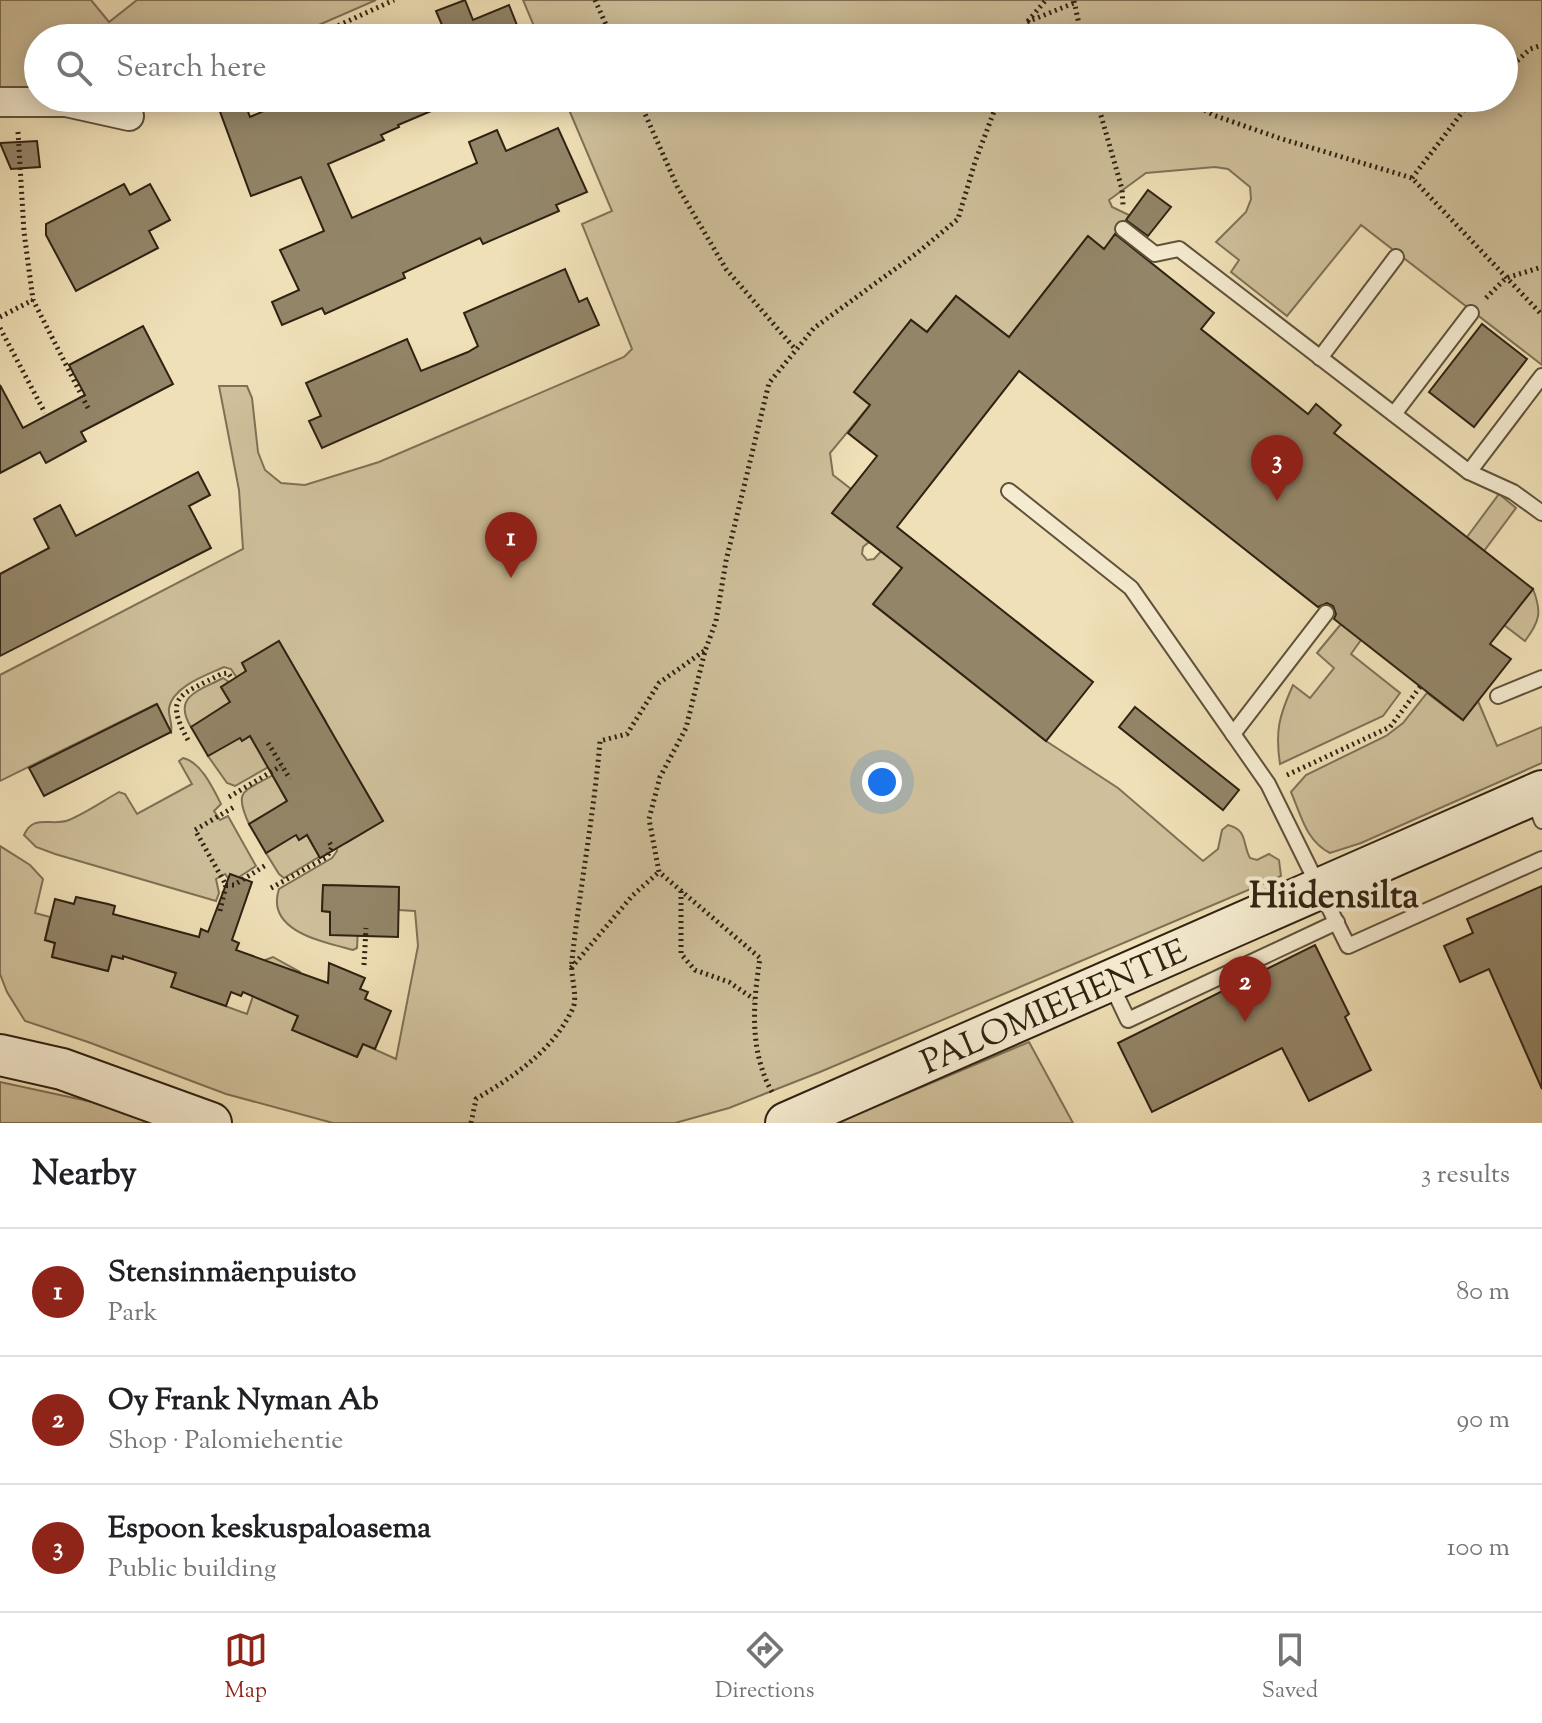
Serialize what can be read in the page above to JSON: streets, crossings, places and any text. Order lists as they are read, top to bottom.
{
  "streets": {
    "street": ["PALOMIEHENTIE"]
  },
  "districts": ["Hiidensilta"],
  "page": {
    "search": "Search here",
    "pins": ["3", "1", "2"],
    "heading": ["Nearby", "3 results"],
    "list": [
      {
        "mark": "1",
        "name": "Stensinmäenpuisto",
        "note": "Park",
        "value": "80 m"
      },
      {
        "mark": "2",
        "name": "Oy Frank Nyman Ab",
        "note": "Shop · Palomiehentie",
        "value": "90 m"
      },
      {
        "mark": "3",
        "name": "Espoon keskuspaloasema",
        "note": "Public building",
        "value": "100 m"
      }
    ],
    "nav": ["Map", "Directions", "Saved"]
  }
}
